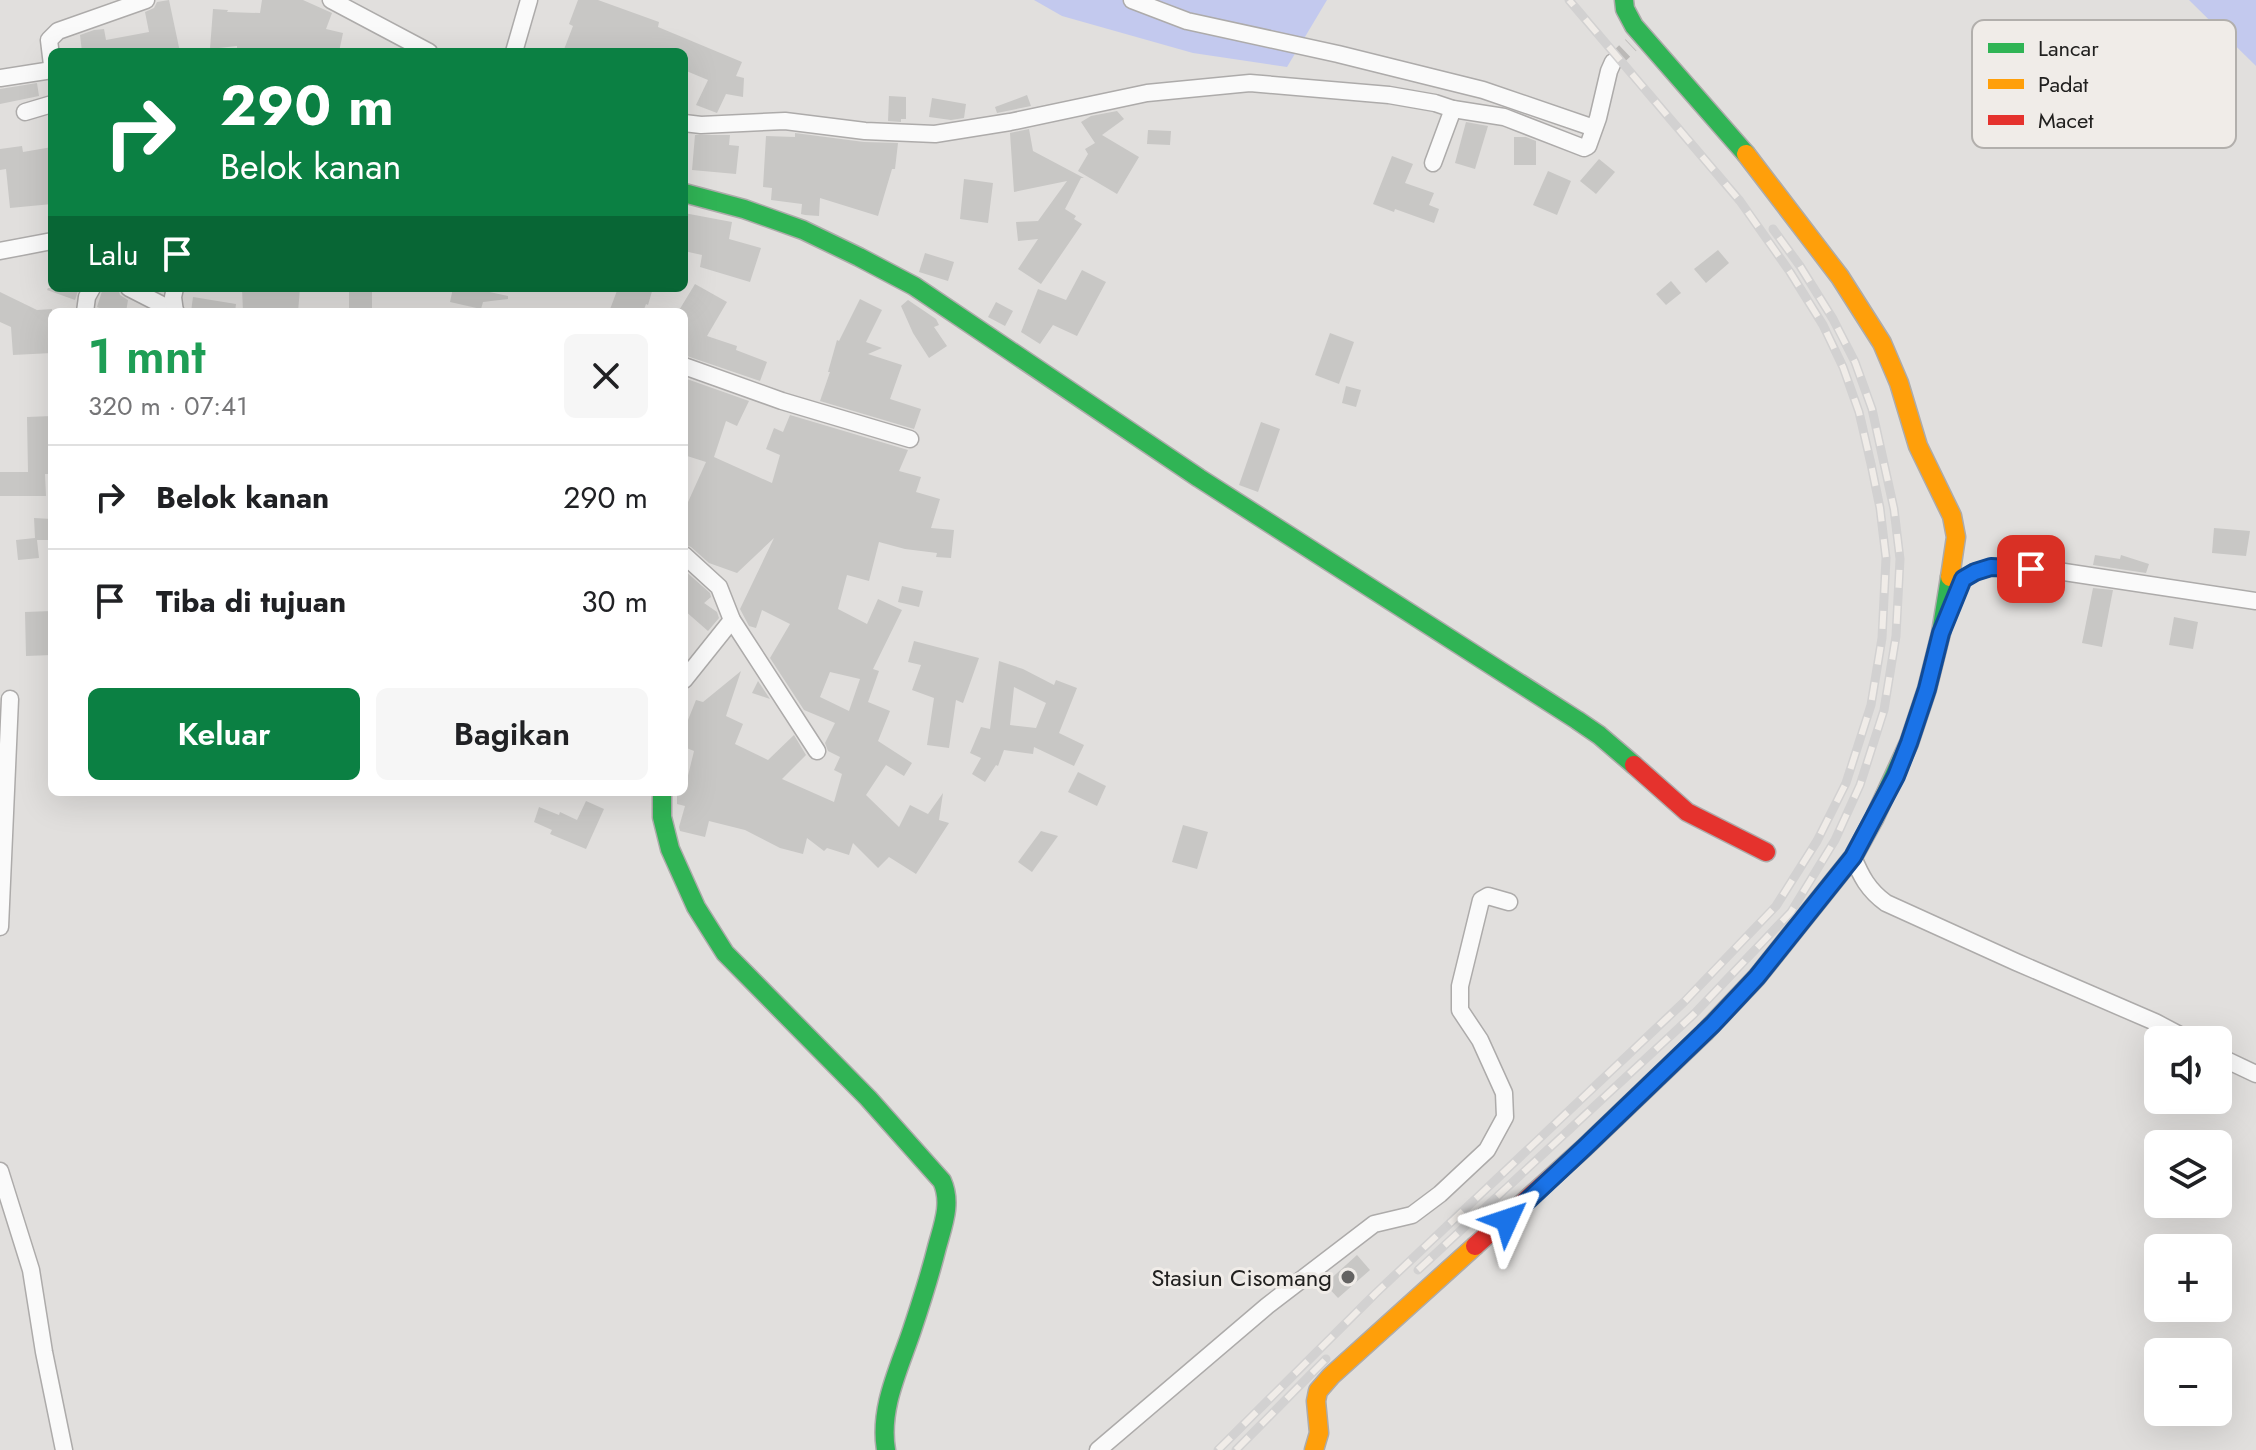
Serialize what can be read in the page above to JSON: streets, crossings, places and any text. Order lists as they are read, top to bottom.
{
  "places": ["Stasiun Cisomang"],
  "legend": ["Lancar", "Padat", "Macet"],
  "page": {
    "turn": ["290 m", "Belok kanan"],
    "then": "Lalu",
    "heading": ["1 mnt", "320 m · 07:41"],
    "list": [
      {
        "name": "Belok kanan",
        "value": "290 m"
      },
      {
        "name": "Tiba di tujuan",
        "value": "30 m"
      }
    ],
    "buttons": ["Keluar", "Bagikan"],
    "map_buttons": ["+", "−"]
  }
}
